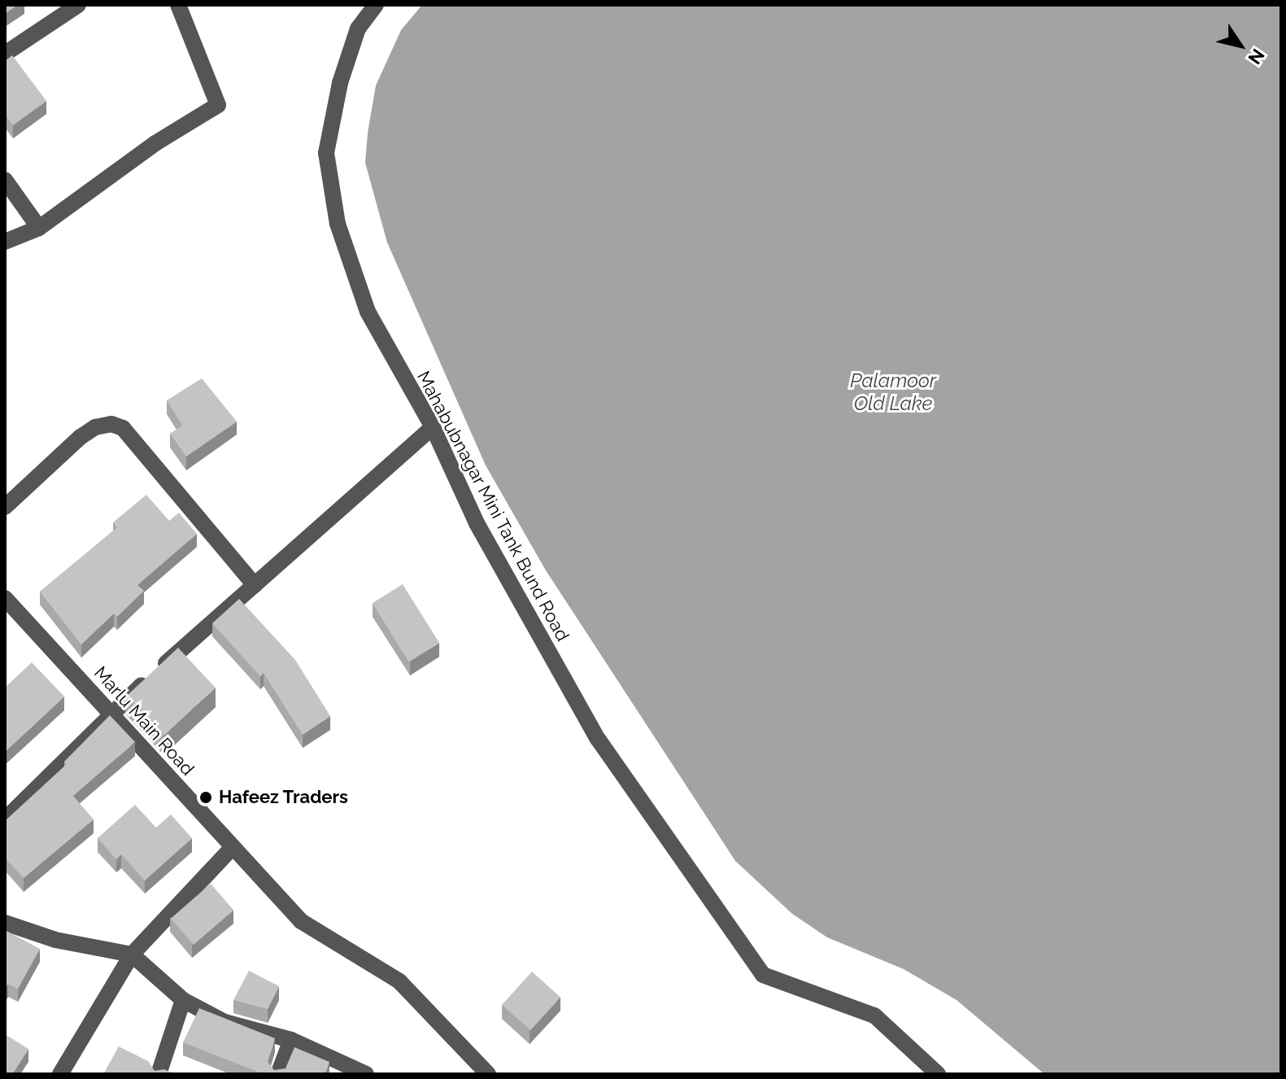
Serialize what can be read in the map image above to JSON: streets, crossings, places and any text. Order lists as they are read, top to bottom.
{
  "streets": {
    "street": ["Mahabubnagar Mini Tank Bund Road", "Marlu Main Road"]
  },
  "water": ["Palamoor Old Lake"],
  "places": ["Hafeez Traders"],
  "north": "bottom right"
}
